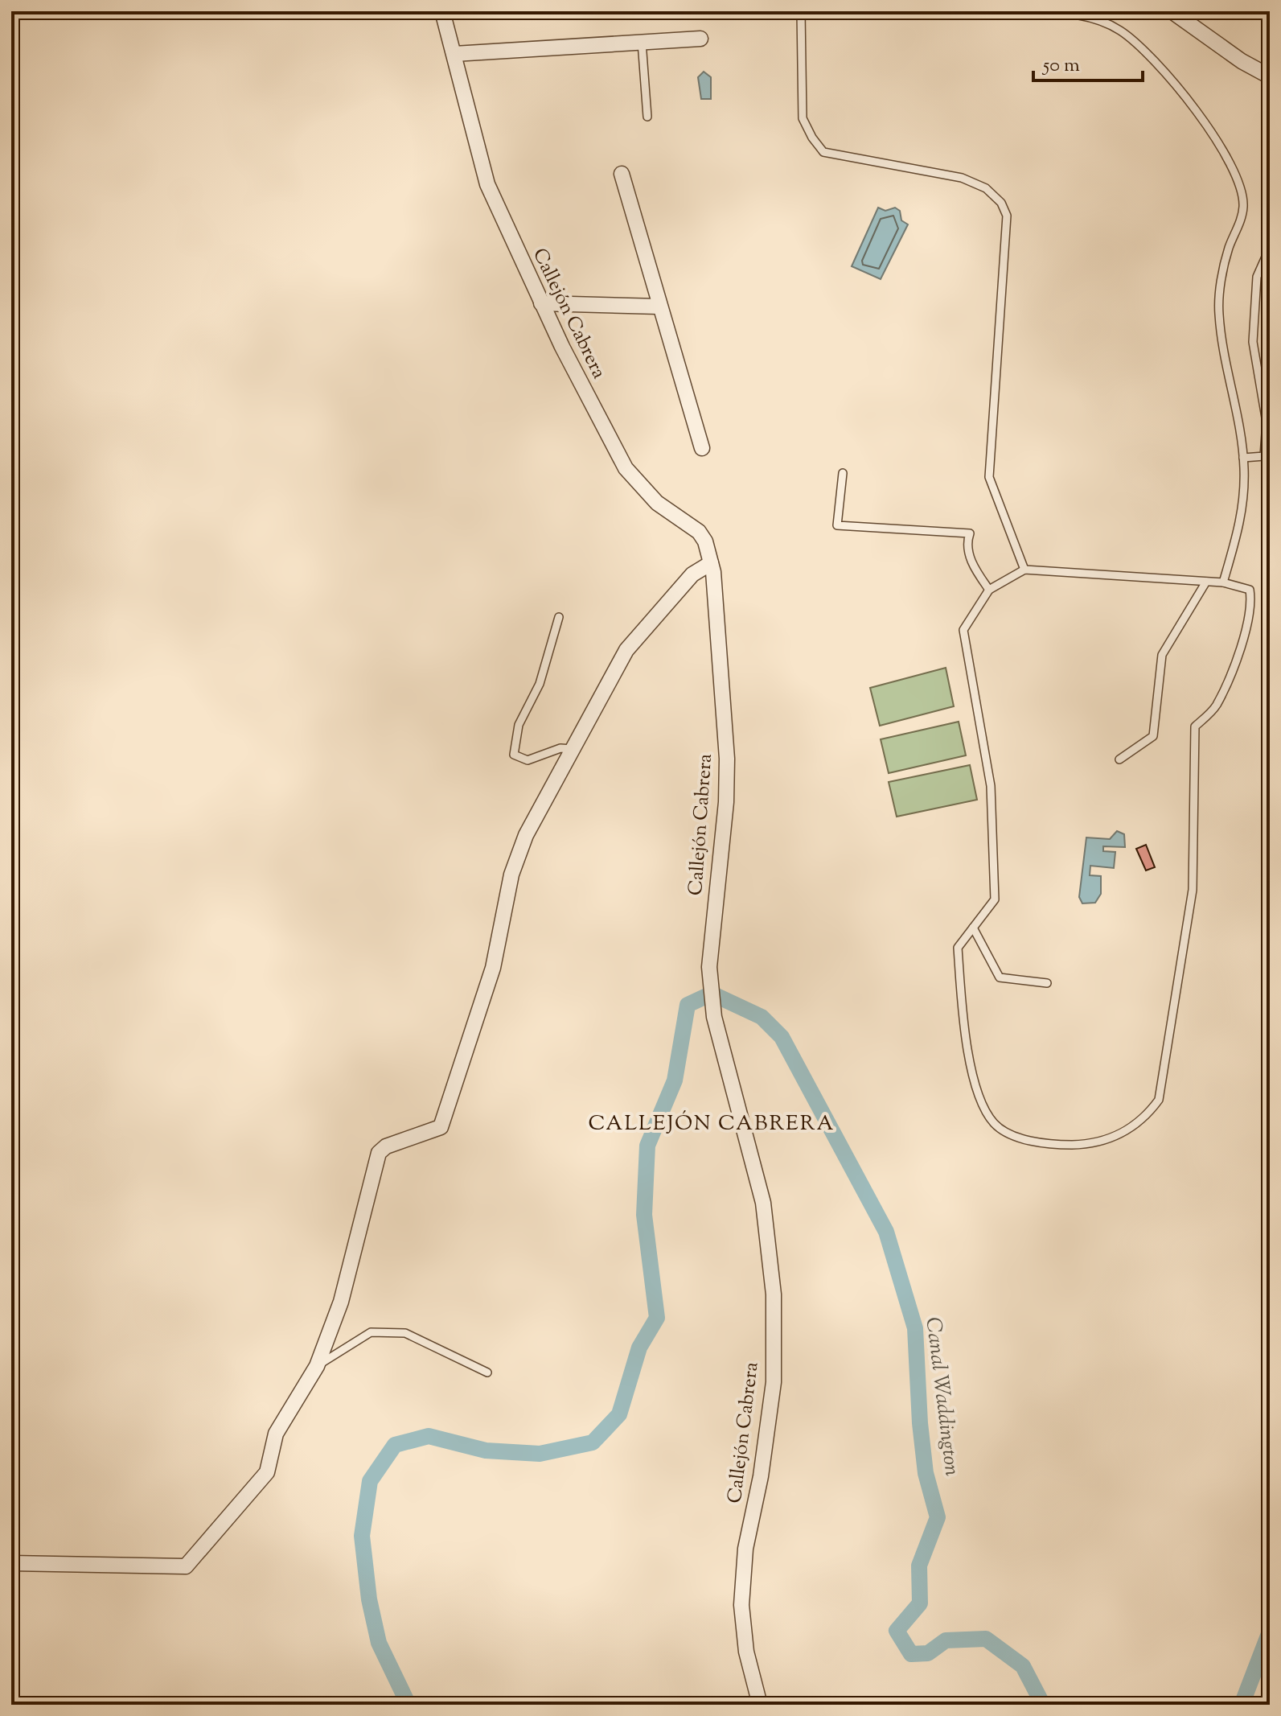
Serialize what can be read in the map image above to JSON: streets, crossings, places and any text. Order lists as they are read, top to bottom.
{
  "streets": {
    "street": ["Callejón Cabrera"]
  },
  "districts": ["CALLEJÓN CABRERA"],
  "water": ["Canal Waddington"],
  "scale_bar": "50 m"
}
